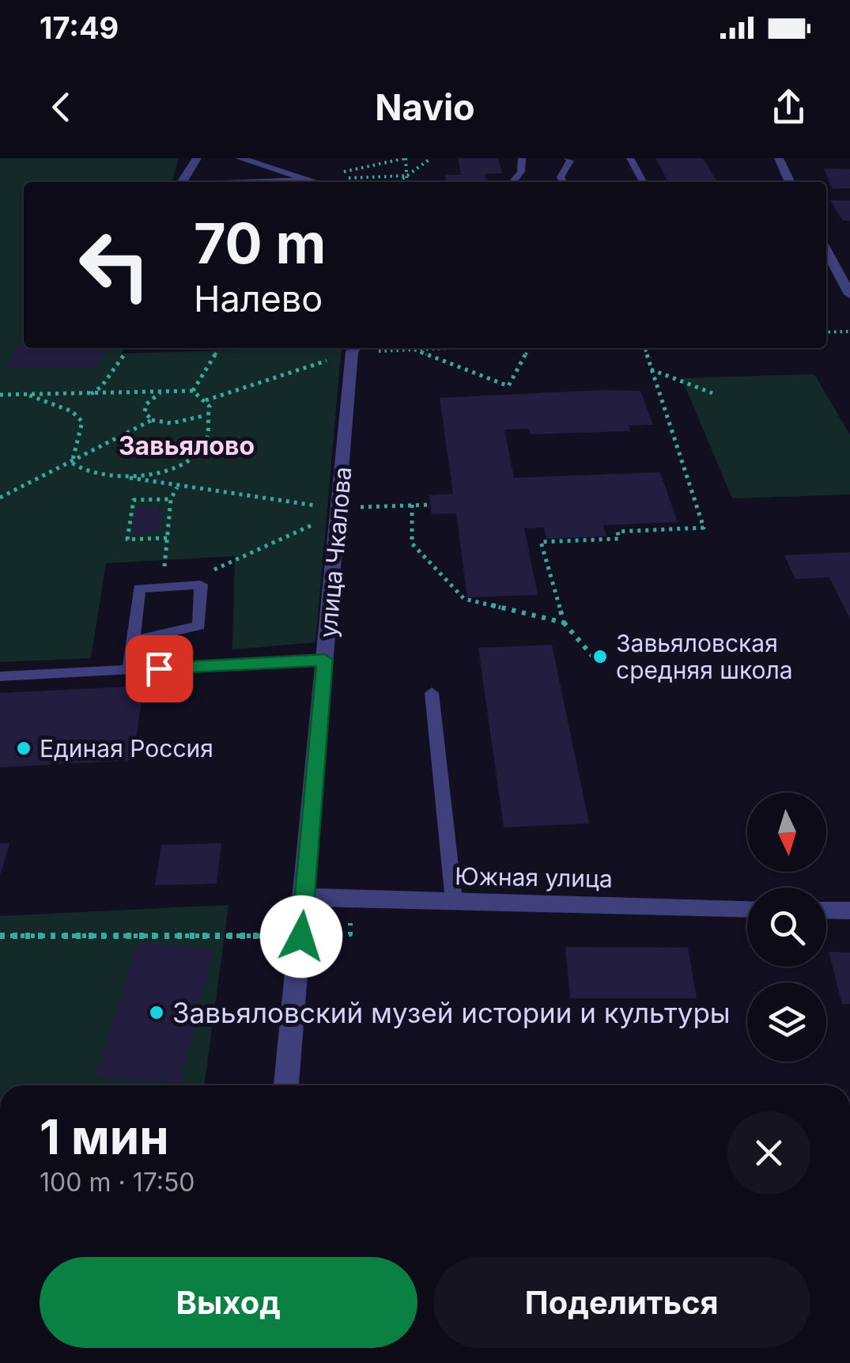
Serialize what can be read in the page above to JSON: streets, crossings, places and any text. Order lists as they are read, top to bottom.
{
  "streets": {
    "street": ["улица Чкалова", "Южная улица"]
  },
  "crossings": [
    ["улица Чкалова", "Южная улица"]
  ],
  "districts": ["Завьялово"],
  "places": ["Завьяловская средняя школа", "Единая Россия", "Завьяловский музей истории и культуры"],
  "north": "bottom",
  "page": {
    "status": "17:49",
    "header": "Navio",
    "turn": ["70 m", "Налево"],
    "heading": ["1 мин", "100 m · 17:50"],
    "buttons": ["Выход", "Поделиться"]
  }
}
